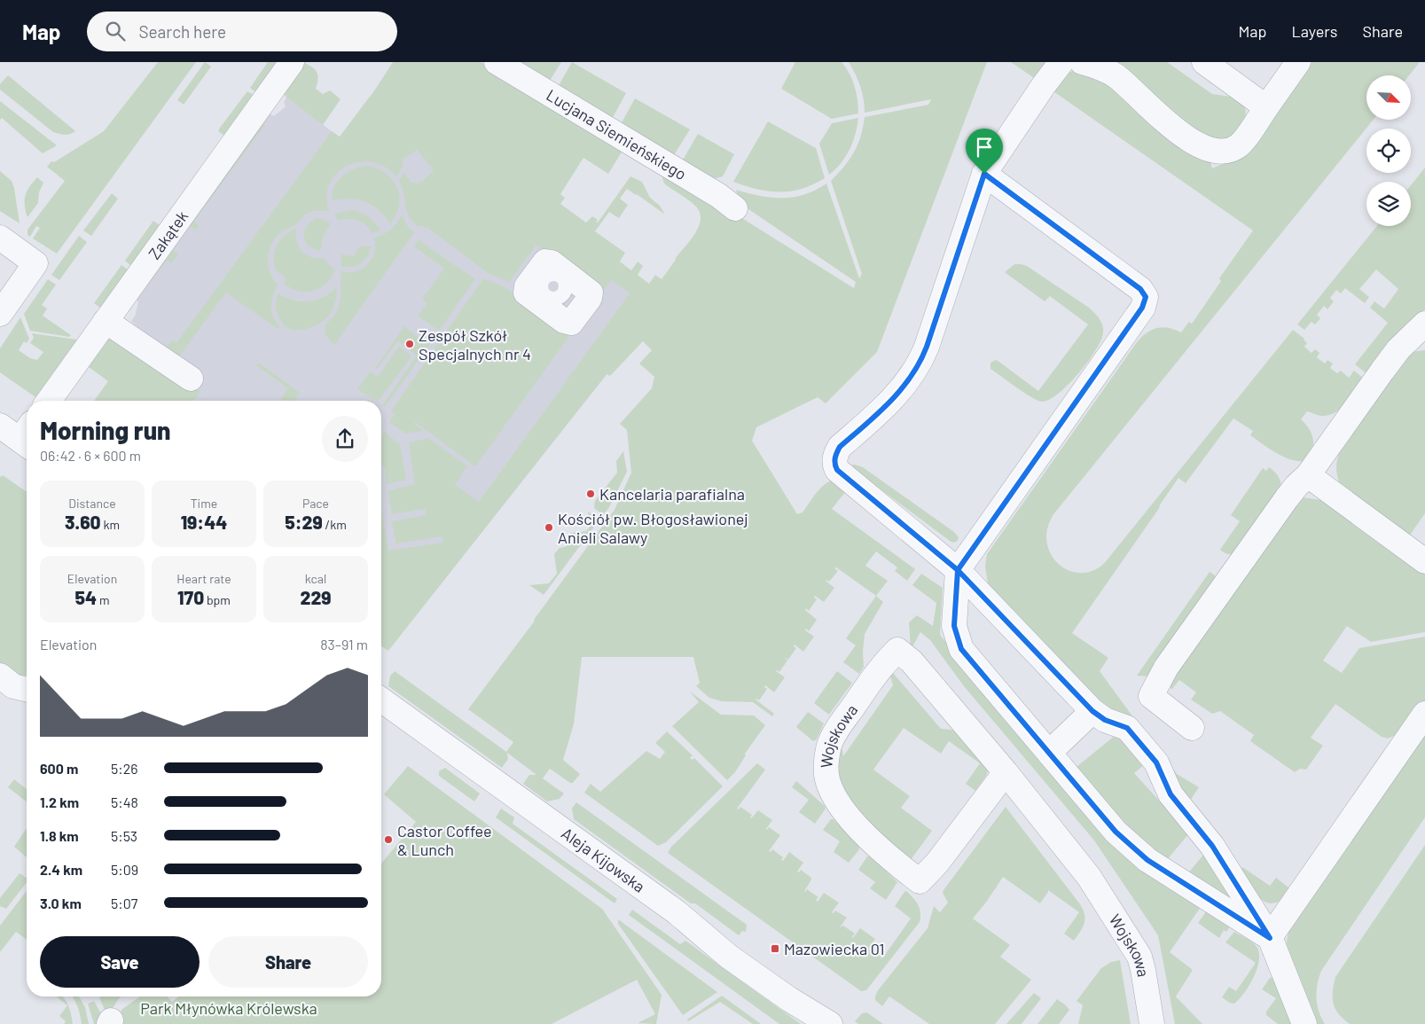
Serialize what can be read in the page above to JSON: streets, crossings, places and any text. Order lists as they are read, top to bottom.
{
  "streets": {
    "street": [
      "Lucjana Siemieńskiego",
      "Zakątek",
      "Wojskowa",
      "Aleja Kijowska"
    ]
  },
  "parks": ["Park Młynówka Królewska"],
  "places": {
    "other": [
      "Zespół Szkół Specjalnych nr 4",
      "Kancelaria parafialna",
      "Kościół pw. Błogosławionej Anieli Salawy",
      "Castor Coffee & Lunch"
    ],
    "transit": ["Mazowiecka 01"]
  },
  "north": "bottom right",
  "page": {
    "header": "Map",
    "search": "Search here",
    "nav": ["Map", "Layers", "Share"],
    "heading": ["Morning run", "06:42 · 6 × 600 m"],
    "stats": [
      ["Distance", "3.60 km"],
      ["Time", "19:44"],
      ["Pace", "5:29 /km"],
      ["Elevation", "54 m"],
      ["Heart rate", "170 bpm"],
      ["kcal", "229"]
    ],
    "chart": ["Elevation", "83–91 m"],
    "list": [
      {
        "name": "600 m",
        "note": "5:26"
      },
      {
        "name": "1.2 km",
        "note": "5:48"
      },
      {
        "name": "1.8 km",
        "note": "5:53"
      },
      {
        "name": "2.4 km",
        "note": "5:09"
      },
      {
        "name": "3.0 km",
        "note": "5:07"
      }
    ],
    "buttons": ["Save", "Share"]
  }
}
